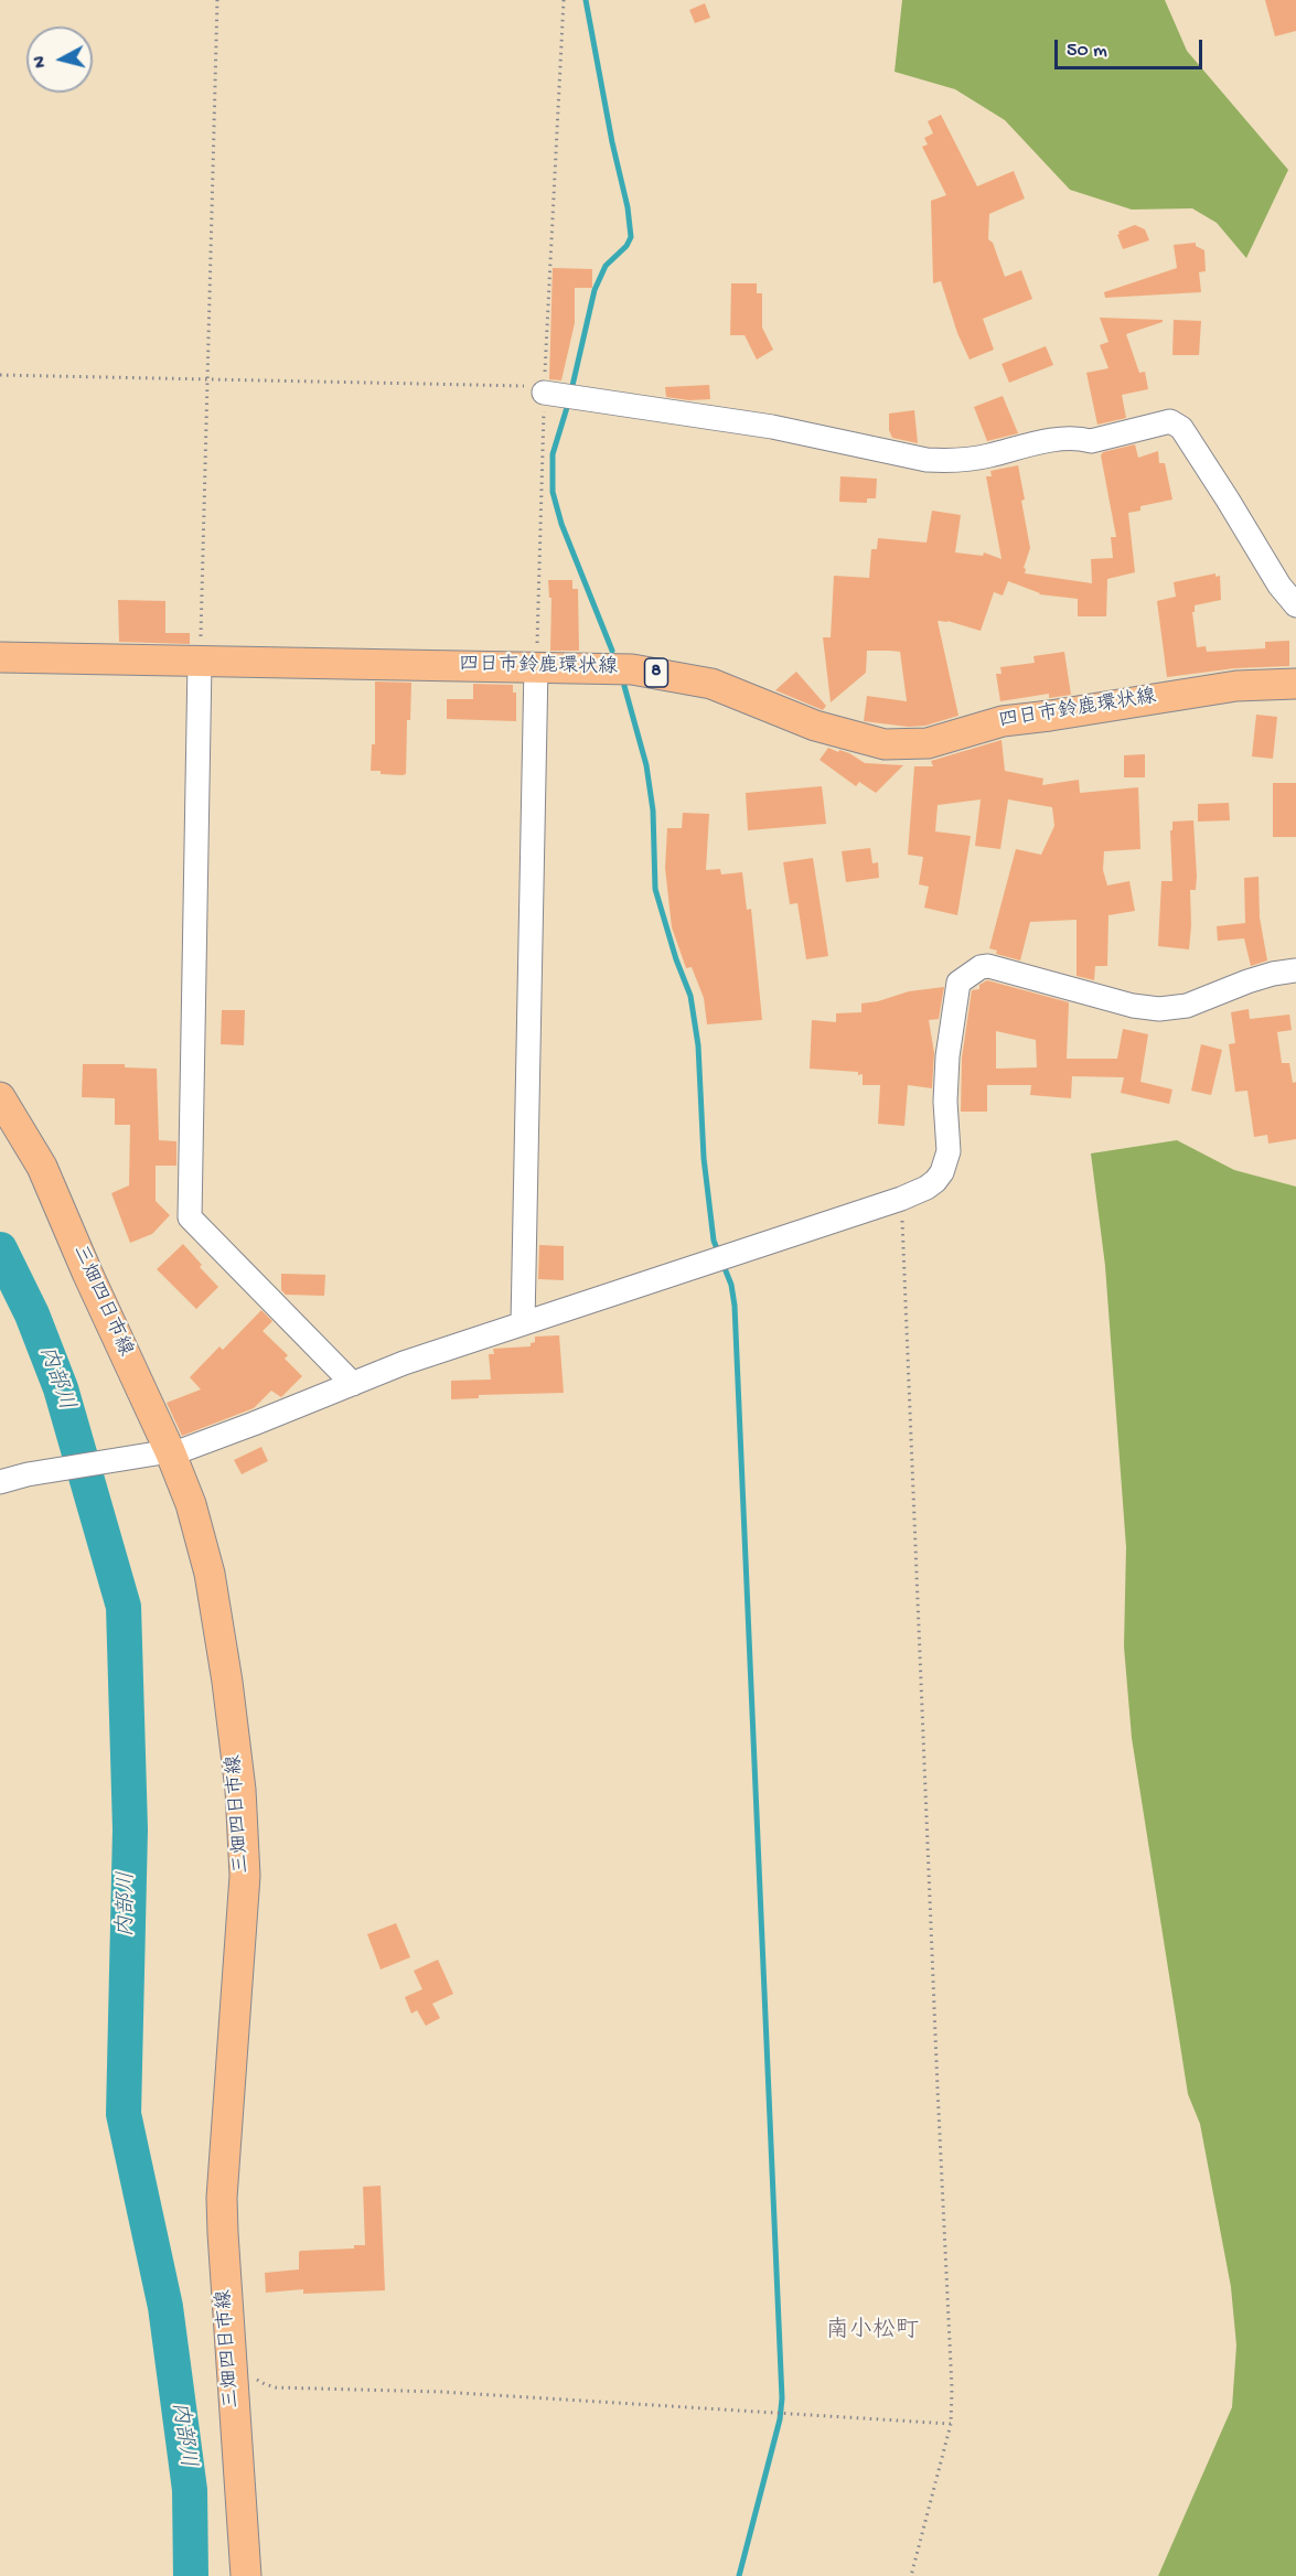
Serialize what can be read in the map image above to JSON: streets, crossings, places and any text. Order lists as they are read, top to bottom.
{
  "streets": {
    "main road": ["四日市鈴鹿環状線", "8", "三畑四日市線"]
  },
  "districts": ["南小松町"],
  "water": ["内部川"],
  "scale_bar": "50 m",
  "north": "left"
}
